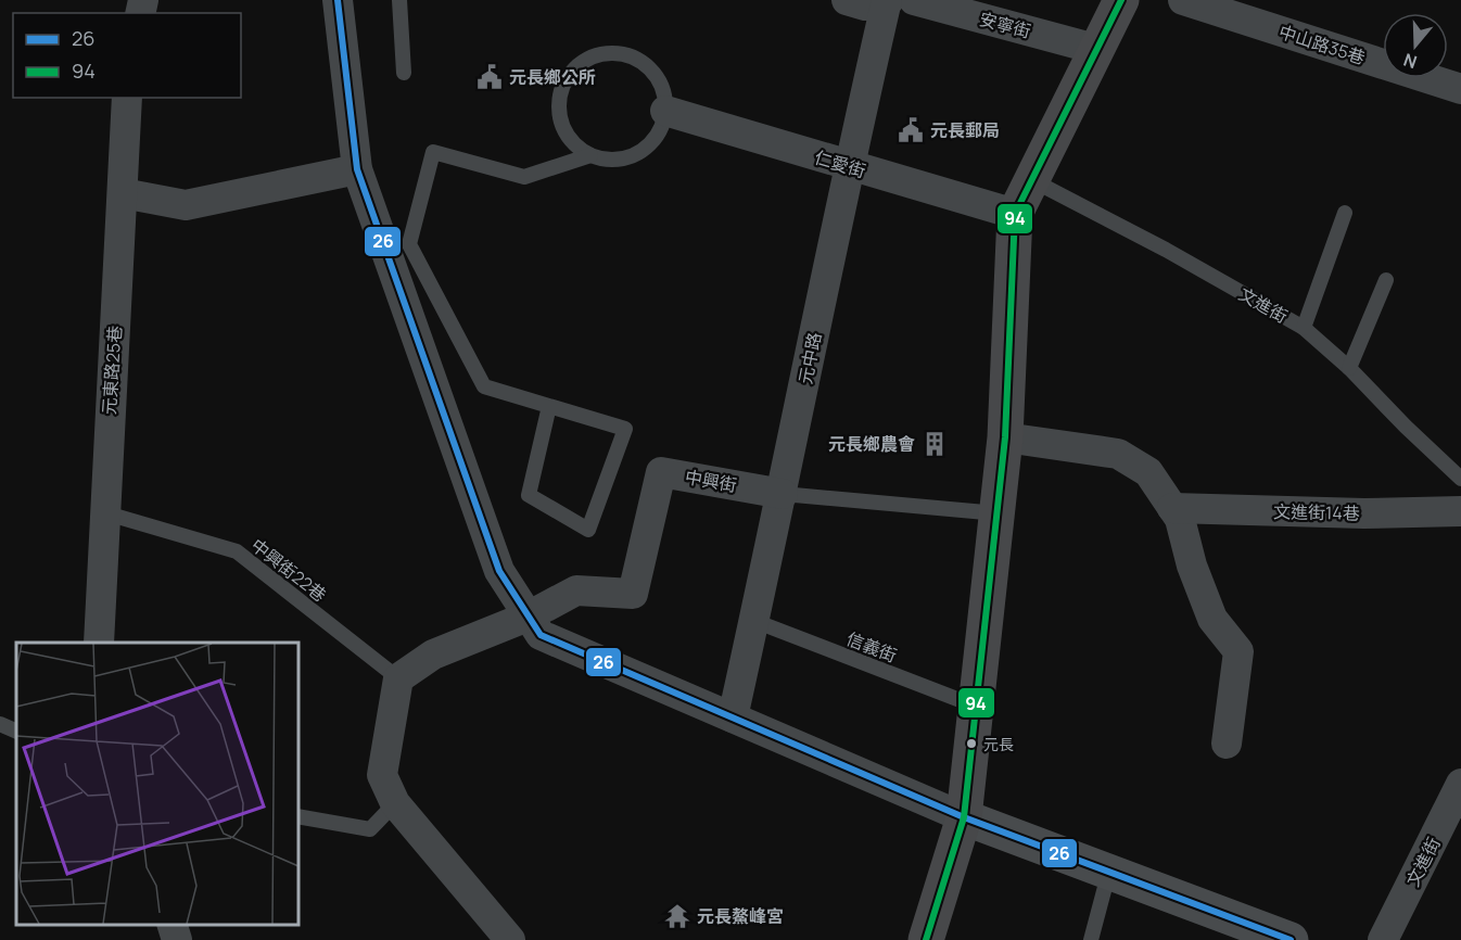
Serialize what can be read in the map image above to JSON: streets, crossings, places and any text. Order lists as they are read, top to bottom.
{
  "streets": {
    "street": [
      "安寧街",
      "中山路35巷",
      "仁愛街",
      "文進街",
      "元中路",
      "元東路25巷",
      "中興街",
      "文進街14巷"
    ],
    "lane": ["中興街22巷", "信義街"]
  },
  "crossings": [
    ["仁愛街", "元中路"],
    ["元中路", "中興街"],
    ["元中路", "信義街"],
    ["元東路25巷", "中興街22巷"],
    ["中興街", "中興街22巷"]
  ],
  "places": {
    "public building": ["元長鄉公所", "元長郵局"],
    "building": ["元長鄉農會"],
    "other": ["元長"],
    "temple": ["元長鰲峰宮"]
  },
  "lines": ["transit line 26", "transit line 94"],
  "legend": ["26", "94"],
  "north": "bottom"
}
